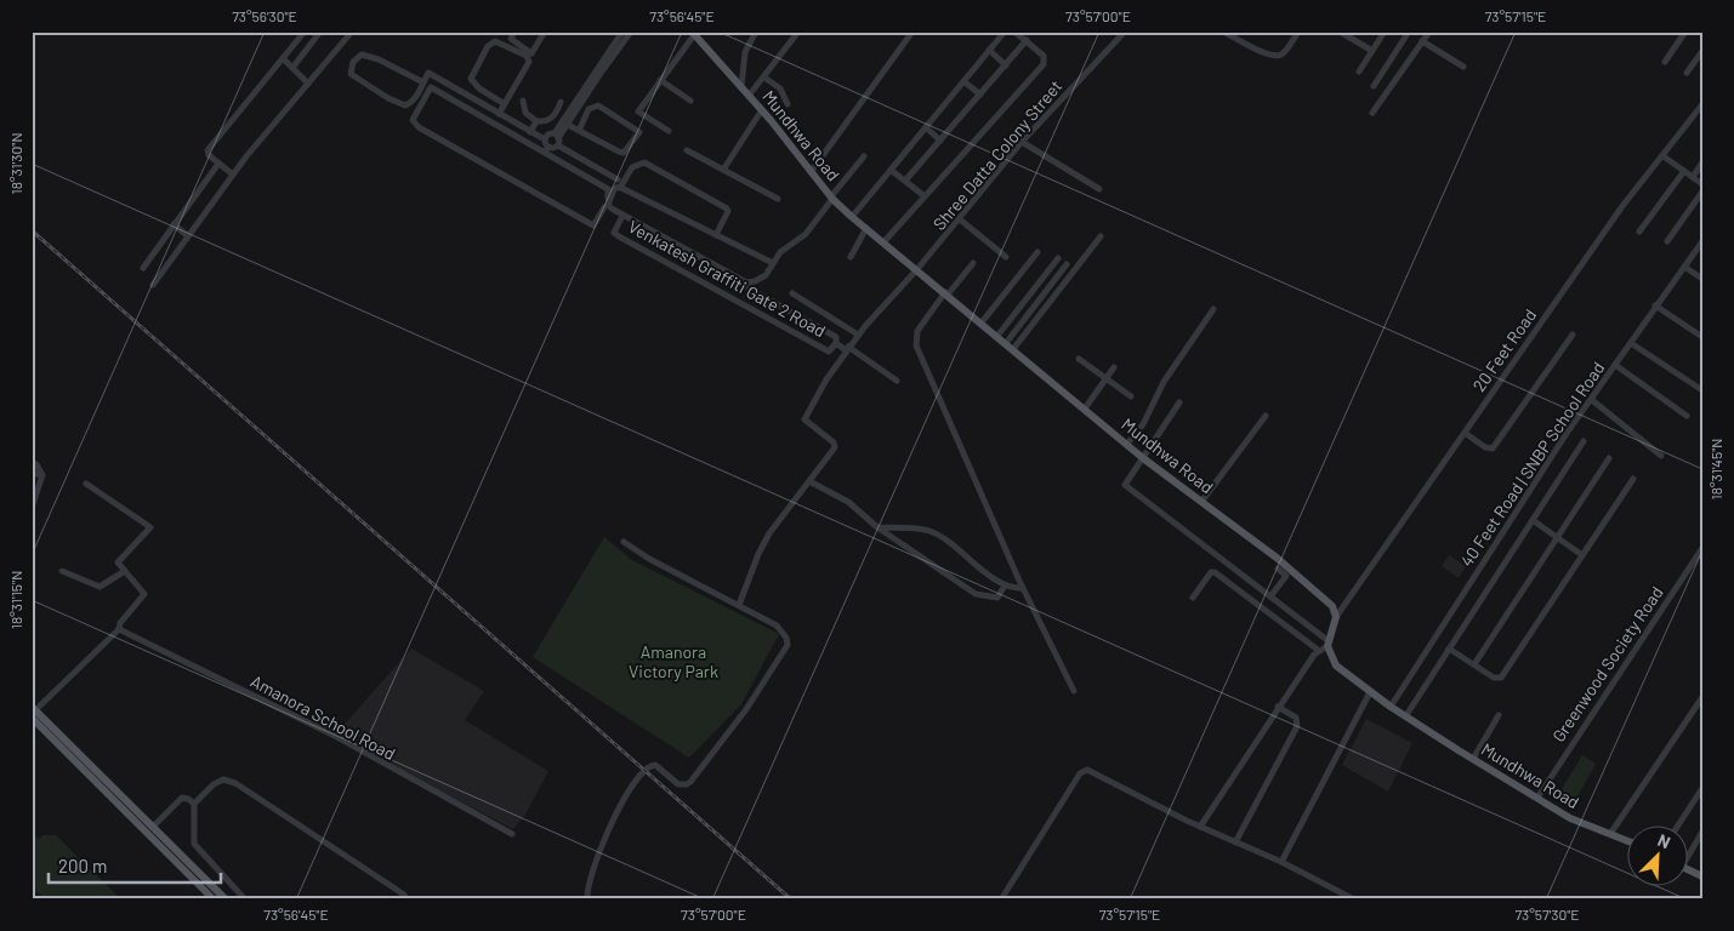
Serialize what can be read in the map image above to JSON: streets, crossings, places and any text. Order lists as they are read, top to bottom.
{
  "streets": {
    "main road": ["Mundhwa Road"],
    "street": [
      "Shree Datta Colony Street",
      "Venkatesh Graffiti Gate 2 Road",
      "20 Feet Road",
      "40 Feet Road | SNBP School Road",
      "Greenwood Society Road",
      "Amanora School Road"
    ]
  },
  "crossings": [
    ["Mundhwa Road", "Shree Datta Colony Street"],
    ["Mundhwa Road", "20 Feet Road"],
    ["Mundhwa Road", "40 Feet Road | SNBP School Road"],
    ["Mundhwa Road", "Greenwood Society Road"],
    ["Shree Datta Colony Street", "Venkatesh Graffiti Gate 2 Road"]
  ],
  "parks": ["Amanora Victory Park"],
  "scale_bar": "200 m",
  "north": "top right",
  "coordinates": [
    "73°56'30\"E",
    "73°56'45\"E",
    "73°57'00\"E",
    "73°57'15\"E",
    "18°31'30\"N",
    "18°31'45\"N",
    "18°31'15\"N",
    "73°57'30\"E"
  ]
}
